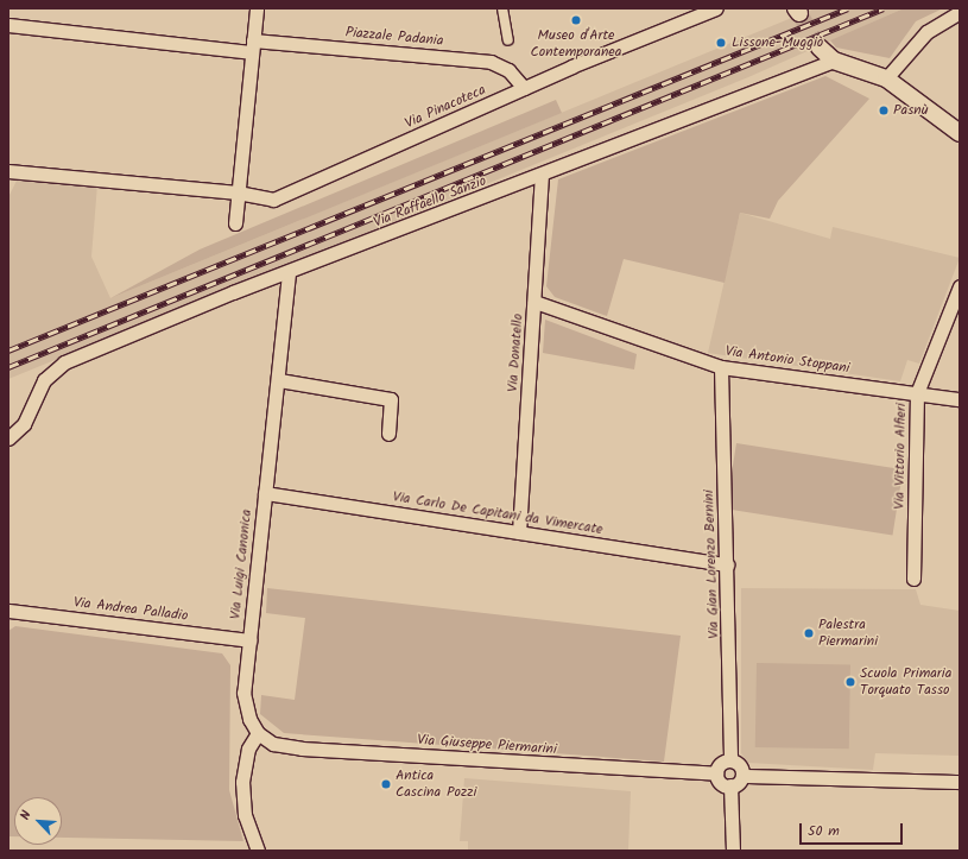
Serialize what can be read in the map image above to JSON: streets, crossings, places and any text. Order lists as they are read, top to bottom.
{
  "streets": {
    "street": [
      "Piazzale Padania",
      "Via Pinacoteca",
      "Via Raffaello Sanzio",
      "Via Donatello",
      "Via Antonio Stoppani",
      "Via Vittorio Alfieri",
      "Via Carlo De Capitani da Vimercate",
      "Via Luigi Canonica",
      "Via Gian Lorenzo Bernini",
      "Via Andrea Palladio",
      "Via Giuseppe Piermarini"
    ]
  },
  "crossings": [
    ["Piazzale Padania", "Via Pinacoteca"],
    ["Via Raffaello Sanzio", "Via Donatello"],
    ["Via Raffaello Sanzio", "Via Luigi Canonica"],
    ["Via Donatello", "Via Antonio Stoppani"],
    ["Via Donatello", "Via Carlo De Capitani da Vimercate"],
    ["Via Antonio Stoppani", "Via Vittorio Alfieri"],
    ["Via Antonio Stoppani", "Via Gian Lorenzo Bernini"],
    ["Via Carlo De Capitani da Vimercate", "Via Luigi Canonica"],
    ["Via Carlo De Capitani da Vimercate", "Via Gian Lorenzo Bernini"],
    ["Via Luigi Canonica", "Via Andrea Palladio"],
    ["Via Luigi Canonica", "Via Giuseppe Piermarini"],
    ["Via Gian Lorenzo Bernini", "Via Giuseppe Piermarini"]
  ],
  "places": [
    "Museo d'Arte Contemporanea",
    "Lissone-Muggiò",
    "Pasnù",
    "Palestra Piermarini",
    "Scuola Primaria Torquato Tasso",
    "Antica Cascina Pozzi"
  ],
  "scale_bar": "50 m",
  "north": "top left"
}
